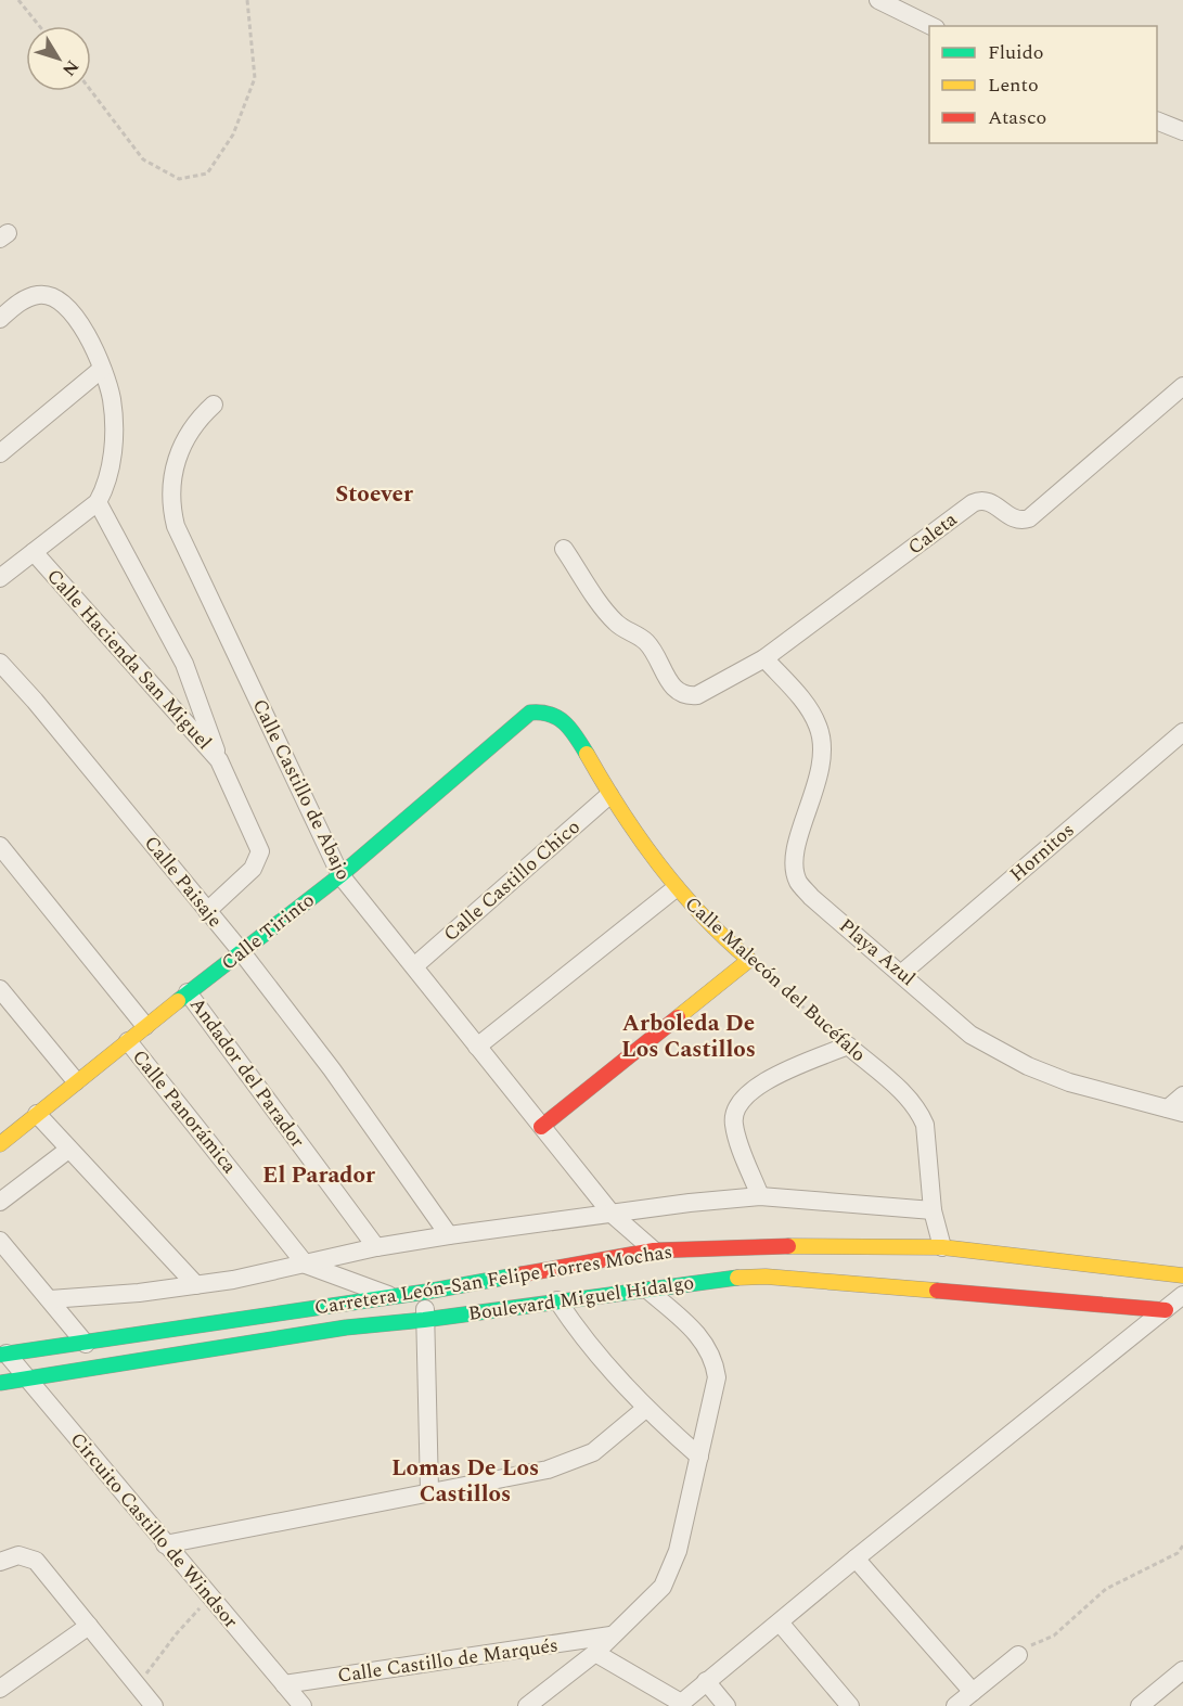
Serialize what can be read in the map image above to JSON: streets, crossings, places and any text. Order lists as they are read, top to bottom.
{
  "streets": {
    "street": [
      "Caleta",
      "Calle Hacienda San Miguel",
      "Calle Castillo de Abajo",
      "Hornitos",
      "Calle Castillo Chico",
      "Calle Paisaje",
      "Calle Tirinto",
      "Playa Azul",
      "Calle Malecón del Bucéfalo",
      "Andador del Parador",
      "Calle Panorámica",
      "Carretera León-San Felipe Torres Mochas",
      "Boulevard Miguel Hidalgo",
      "Circuito Castillo de Windsor",
      "Calle Castillo de Marqués"
    ]
  },
  "crossings": [
    ["Caleta", "Playa Azul"],
    ["Calle Castillo de Abajo", "Calle Castillo Chico"],
    ["Calle Castillo de Abajo", "Calle Tirinto"],
    ["Calle Castillo de Abajo", "Carretera León-San Felipe Torres Mochas"],
    ["Hornitos", "Playa Azul"],
    ["Calle Castillo Chico", "Calle Malecón del Bucéfalo"],
    ["Calle Paisaje", "Calle Tirinto"],
    ["Calle Tirinto", "Calle Malecón del Bucéfalo"],
    ["Calle Tirinto", "Andador del Parador"],
    ["Calle Tirinto", "Calle Panorámica"],
    ["Calle Malecón del Bucéfalo", "Carretera León-San Felipe Torres Mochas"],
    ["Carretera León-San Felipe Torres Mochas", "Circuito Castillo de Windsor"],
    ["Boulevard Miguel Hidalgo", "Circuito Castillo de Windsor"],
    ["Circuito Castillo de Windsor", "Calle Castillo de Marqués"]
  ],
  "districts": [
    "Stoever",
    "Arboleda De Los Castillos",
    "El Parador",
    "Lomas De Los Castillos"
  ],
  "legend": ["Fluido", "Lento", "Atasco"],
  "north": "bottom right"
}
